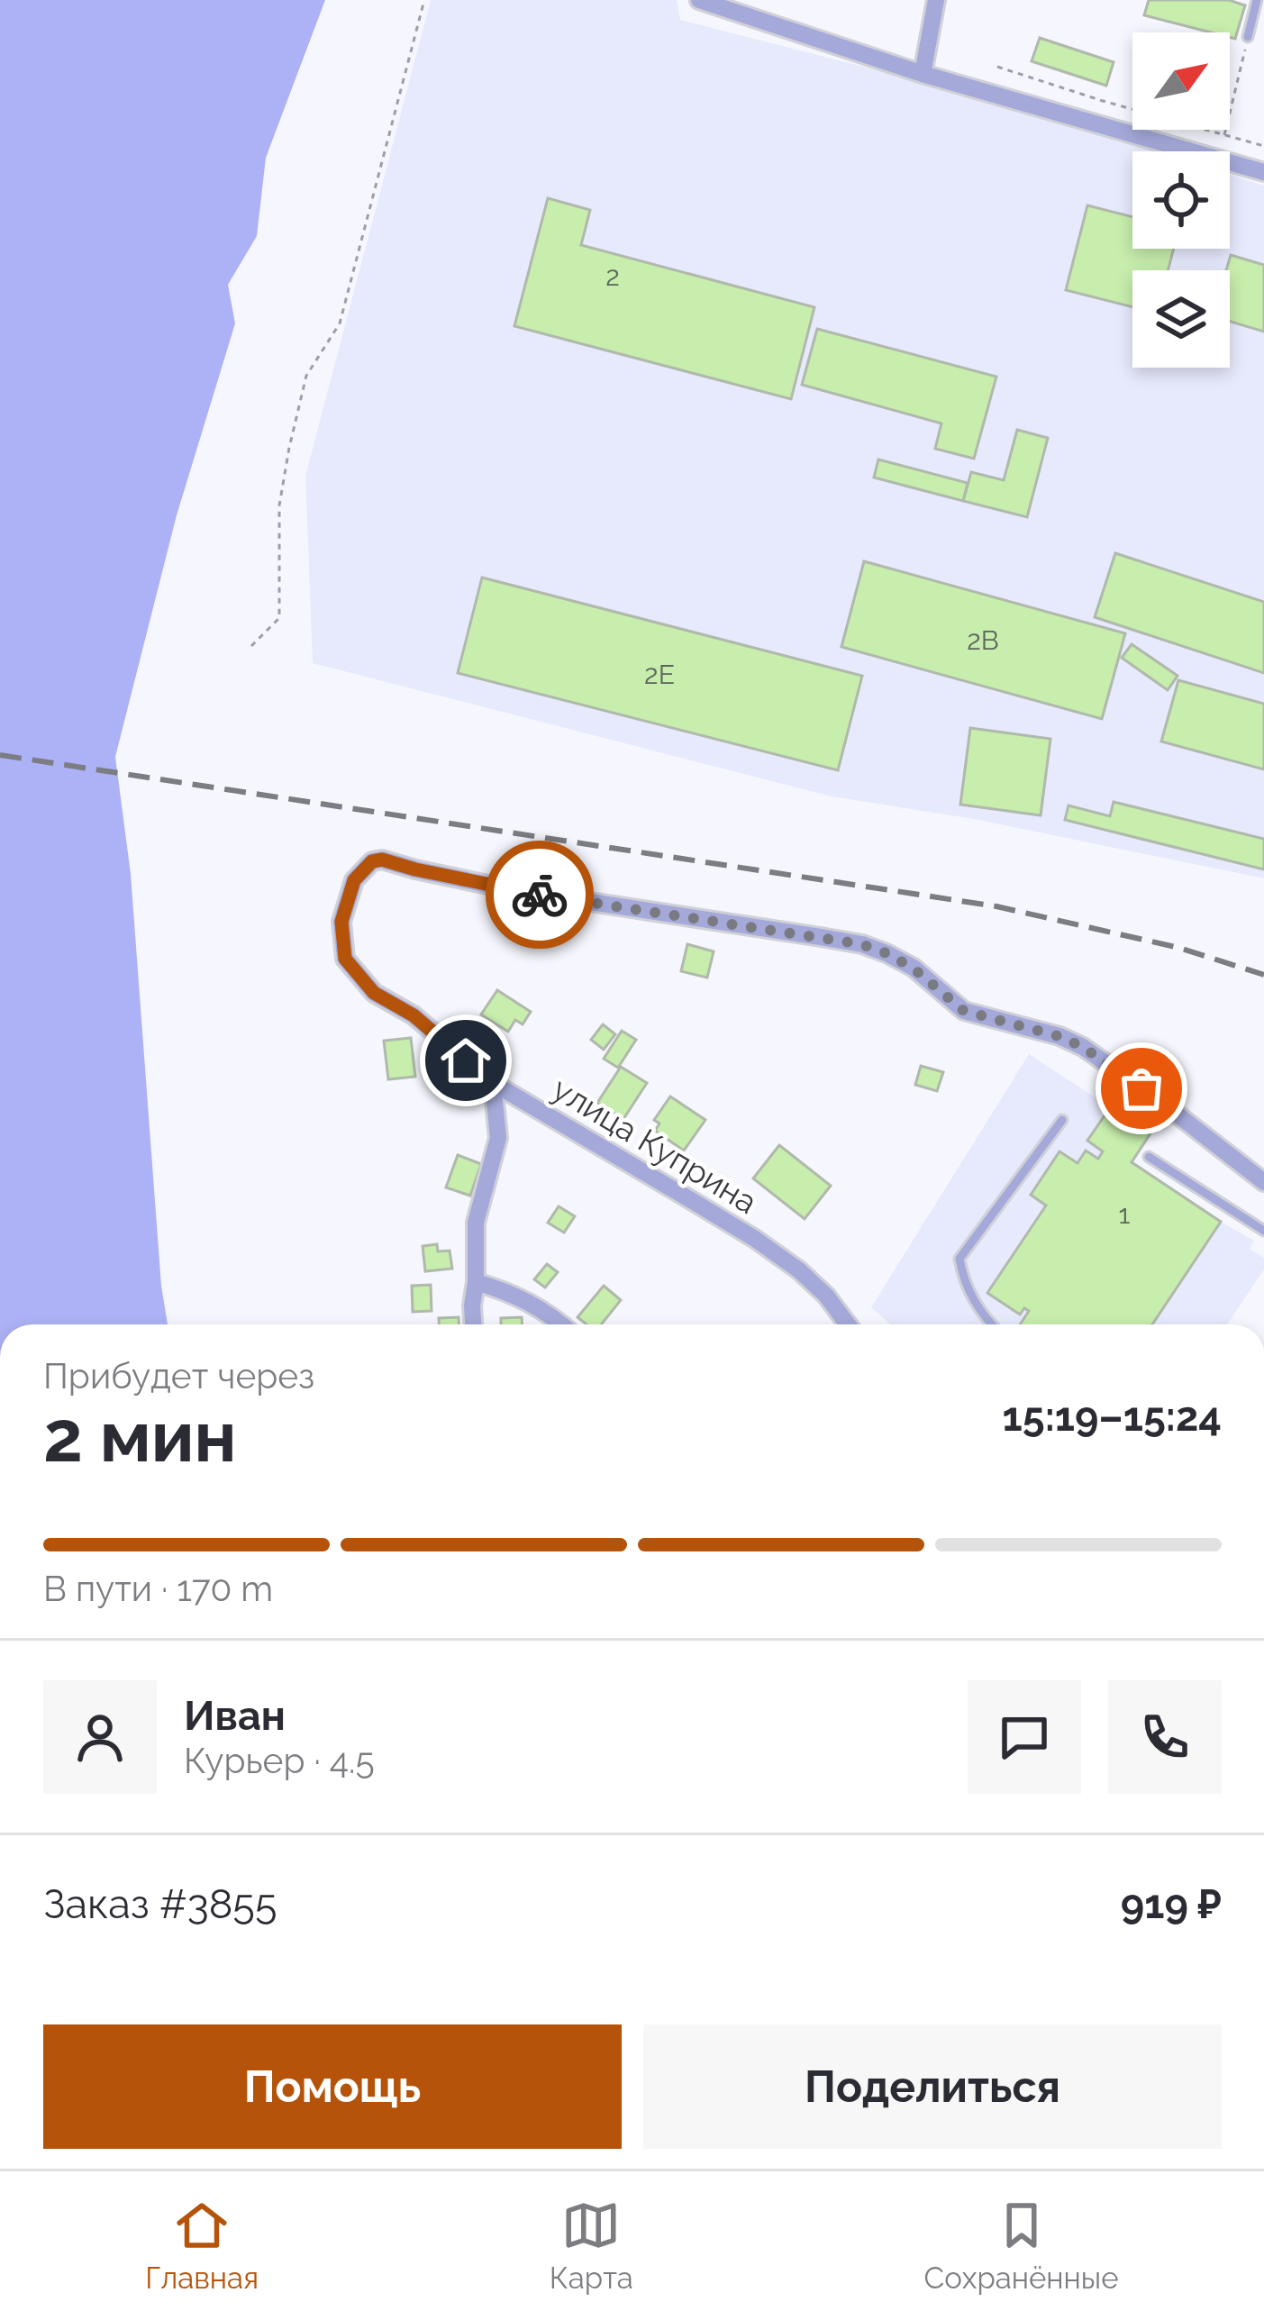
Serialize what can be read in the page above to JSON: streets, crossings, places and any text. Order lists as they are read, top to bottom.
{
  "streets": {
    "street": ["улица Куприна"]
  },
  "house_numbers": [
    "2",
    "2В",
    "2Е",
    "1"
  ],
  "north": "top right",
  "page": {
    "heading": ["2 мин", "Прибудет через", "15:19–15:24"],
    "panel": [
      "Иван",
      "Курьер · 4.5",
      "Заказ #3855",
      "919 ₽"
    ],
    "bar": "В пути · 170 m",
    "buttons": ["Помощь", "Поделиться"],
    "tabs": ["Главная", "Карта", "Сохранённые"]
  }
}
